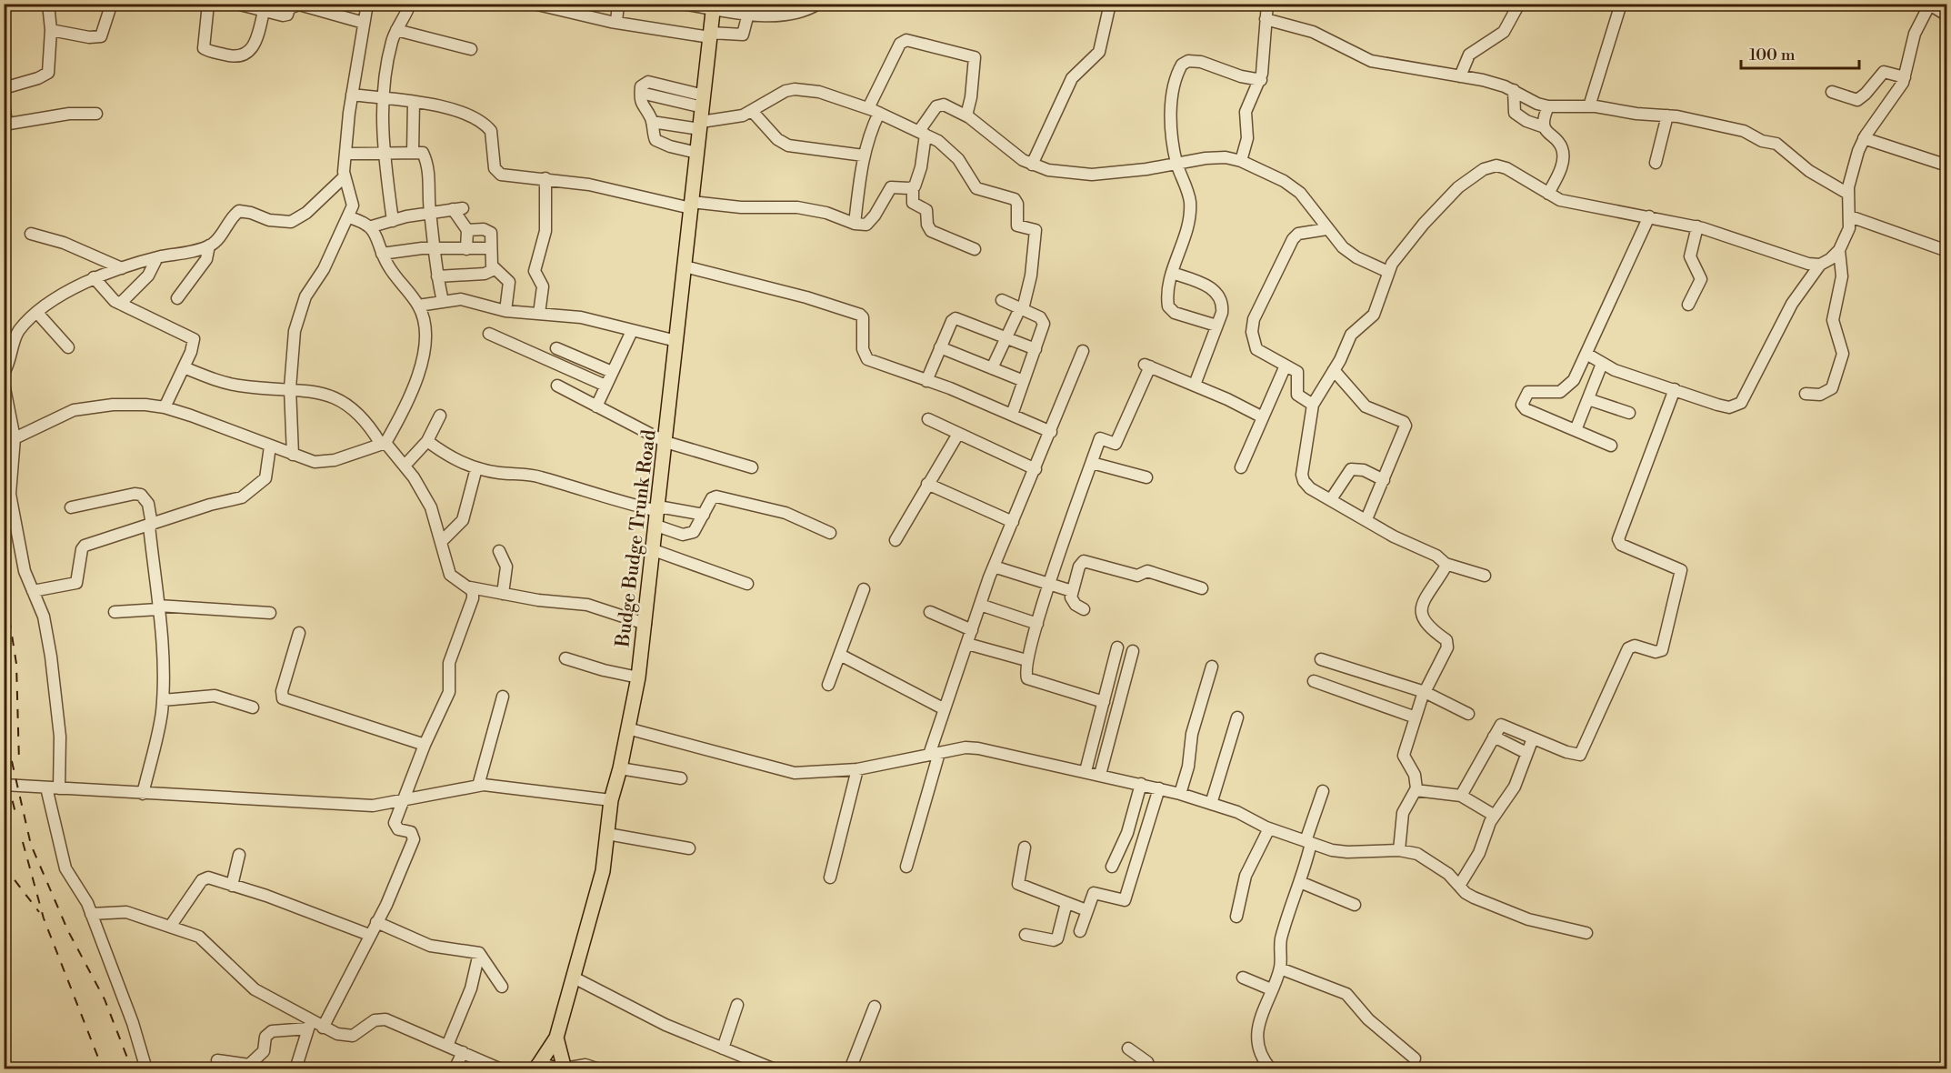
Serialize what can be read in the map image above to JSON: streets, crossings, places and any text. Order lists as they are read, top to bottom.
{
  "streets": {
    "main road": ["Budge Budge Trunk Road"]
  },
  "scale_bar": "100 m"
}
